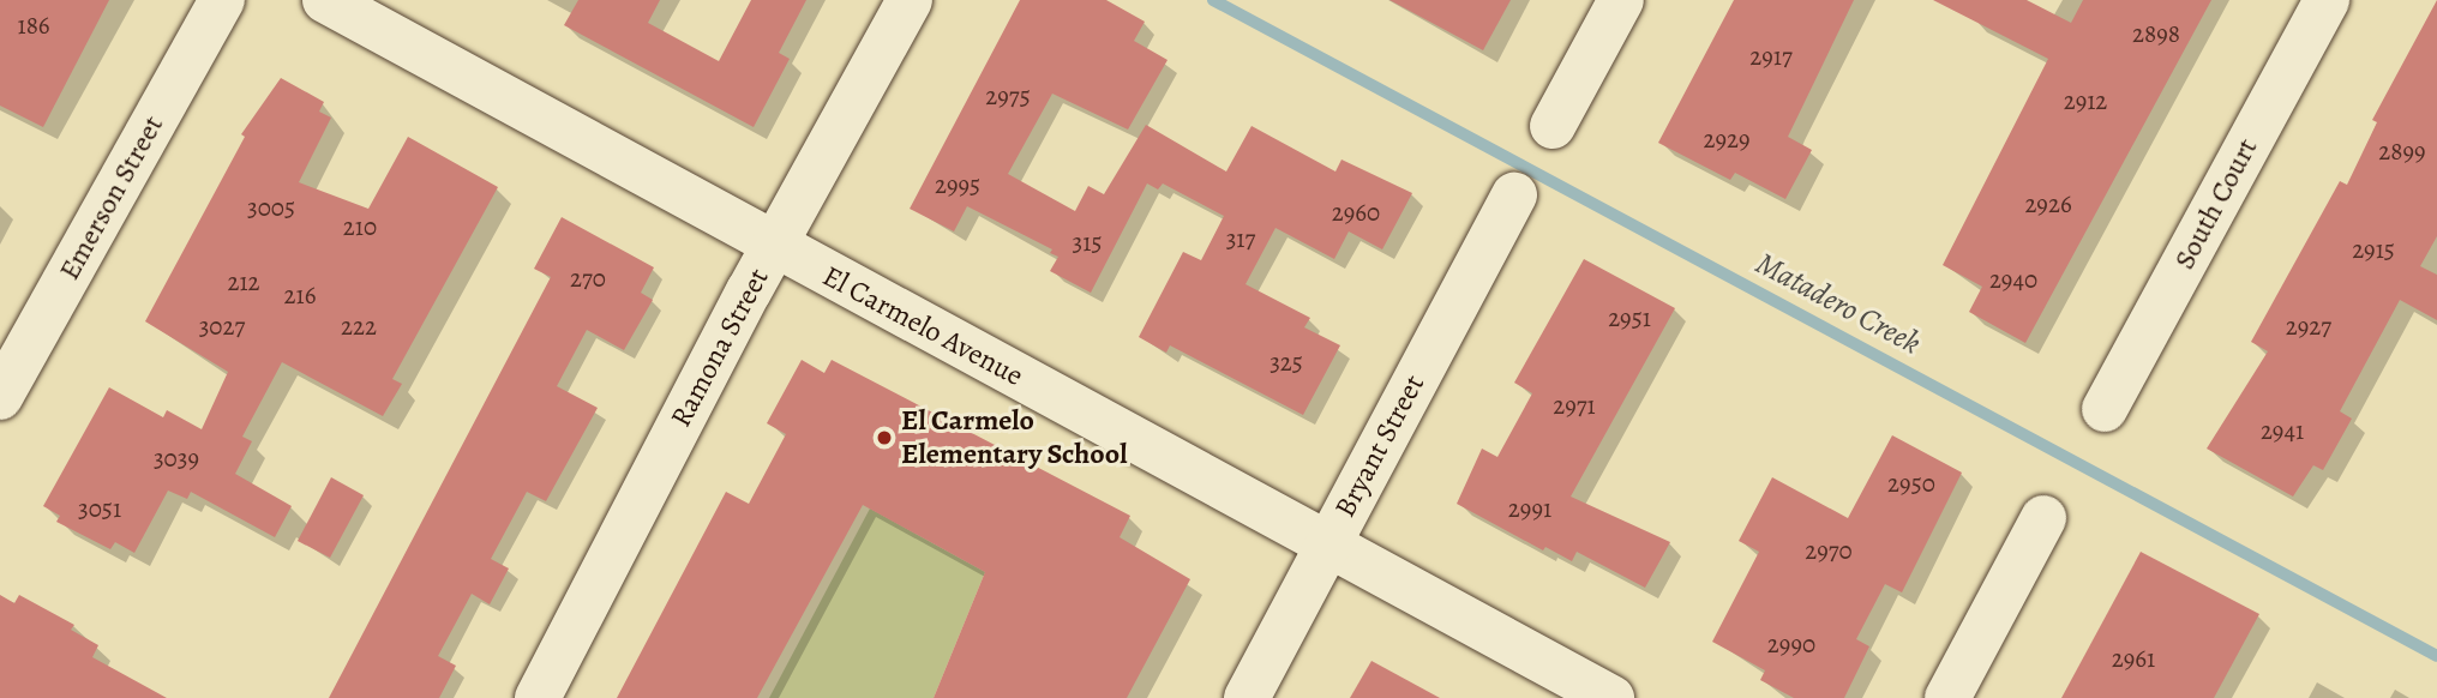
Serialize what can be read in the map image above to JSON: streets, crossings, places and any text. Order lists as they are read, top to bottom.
{
  "streets": {
    "street": [
      "Emerson Street",
      "South Court",
      "El Carmelo Avenue",
      "Ramona Street",
      "Bryant Street"
    ]
  },
  "crossings": [
    ["El Carmelo Avenue", "Ramona Street"],
    ["El Carmelo Avenue", "Bryant Street"]
  ],
  "water": ["Matadero Creek"],
  "places": ["El Carmelo Elementary School"],
  "house_numbers": [
    "186",
    "2898",
    "2917",
    "2975",
    "2912",
    "2929",
    "2899",
    "2995",
    "2926",
    "3005",
    "2960",
    "210",
    "317",
    "315",
    "2915",
    "270",
    "2940",
    "212",
    "216",
    "2951",
    "3027",
    "222",
    "2927",
    "325",
    "2971",
    "2941",
    "3039",
    "2950",
    "3051",
    "2991",
    "2970",
    "2990",
    "2961"
  ]
}
